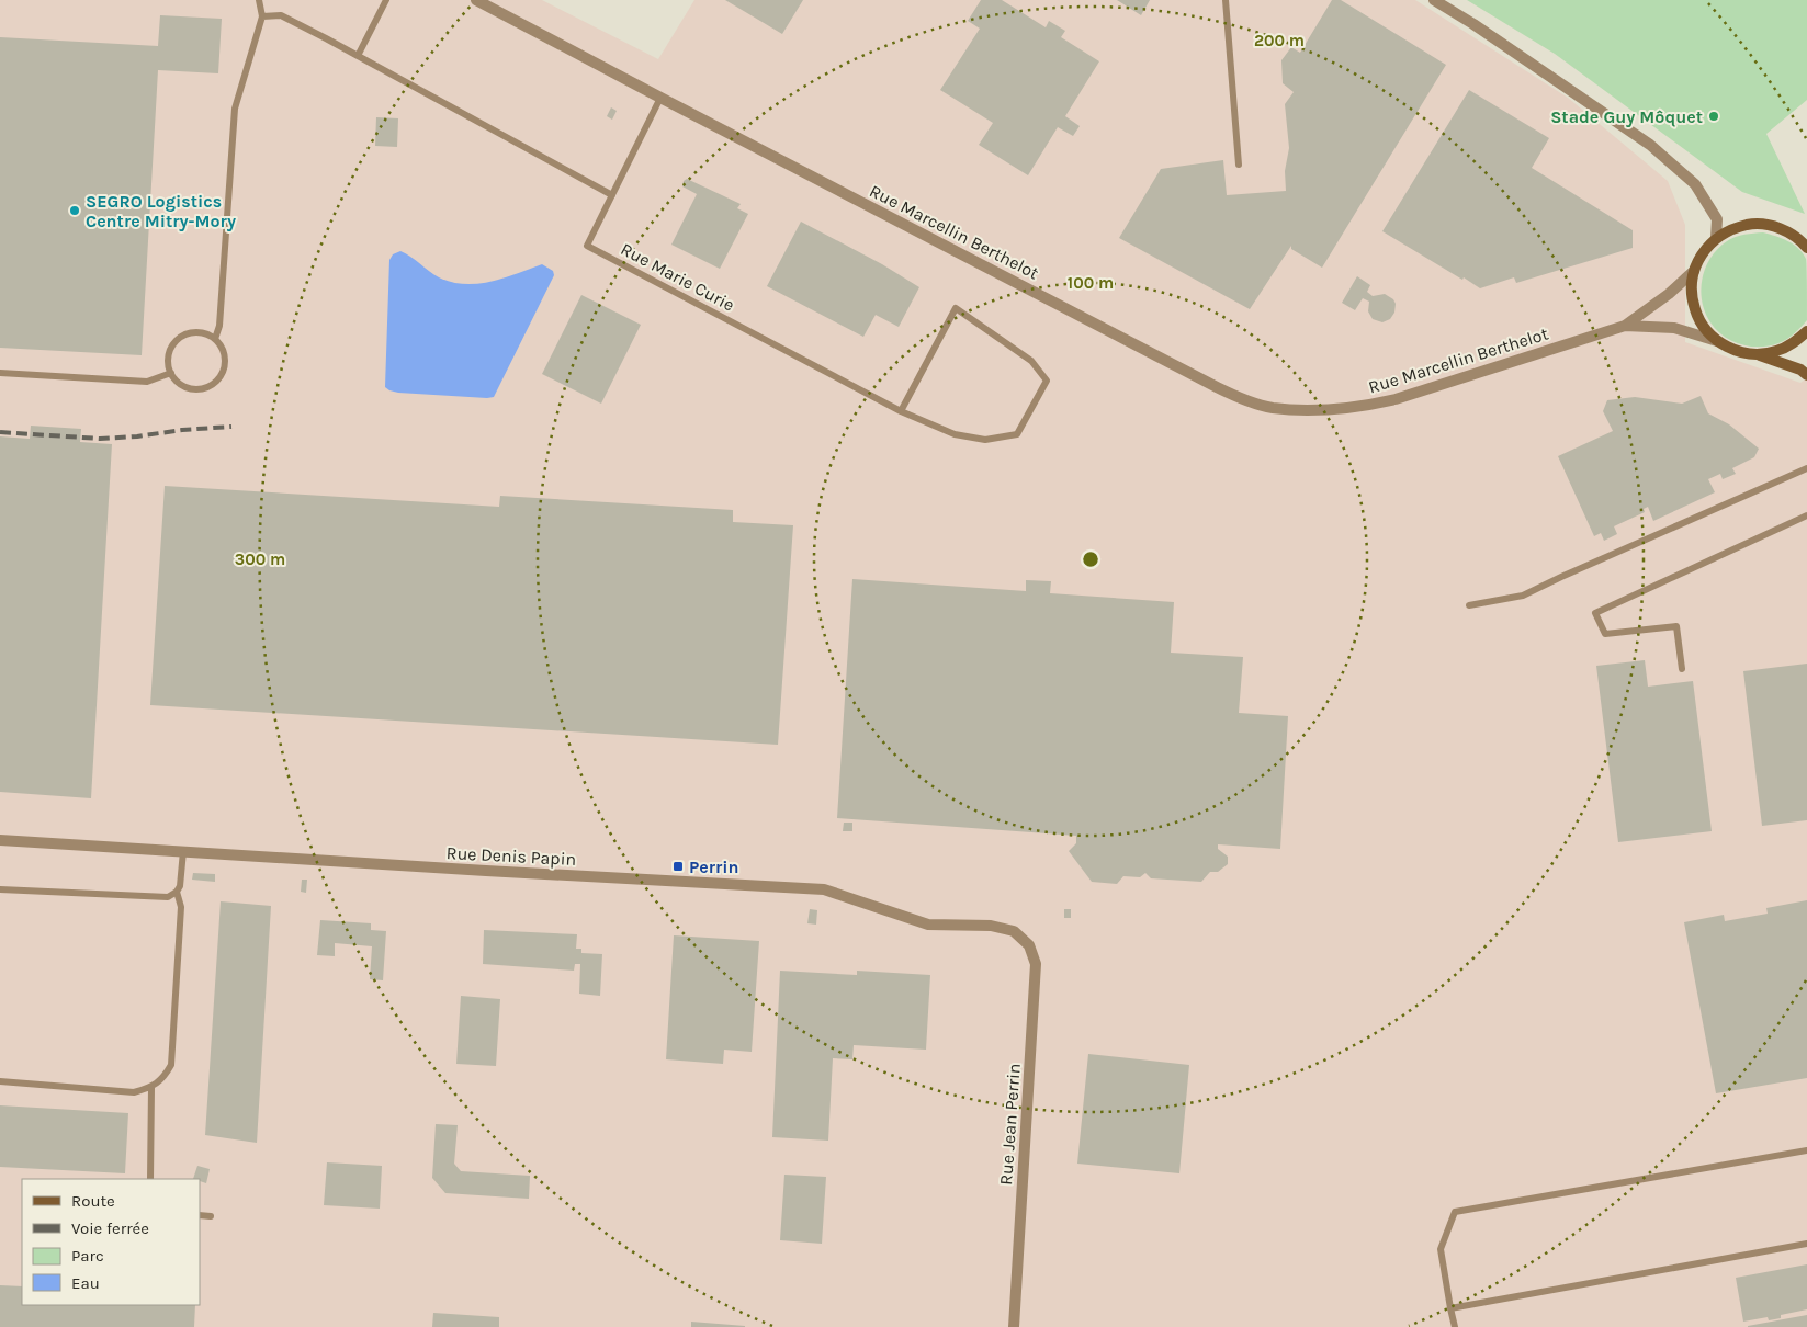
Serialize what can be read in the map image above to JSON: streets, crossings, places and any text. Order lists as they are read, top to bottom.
{
  "streets": {
    "street": ["Rue Marcellin Berthelot", "Rue Denis Papin", "Rue Jean Perrin"],
    "lane": ["Rue Marie Curie"]
  },
  "crossings": [
    ["Rue Marcellin Berthelot", "Rue Marie Curie"],
    ["Rue Denis Papin", "Rue Jean Perrin"]
  ],
  "places": {
    "other": ["Stade Guy Môquet", "SEGRO Logistics Centre Mitry-Mory"],
    "transit": ["Perrin"]
  },
  "legend": [
    "Route",
    "Voie ferrée",
    "Parc",
    "Eau"
  ],
  "rings": ["200 m", "100 m", "300 m"]
}
